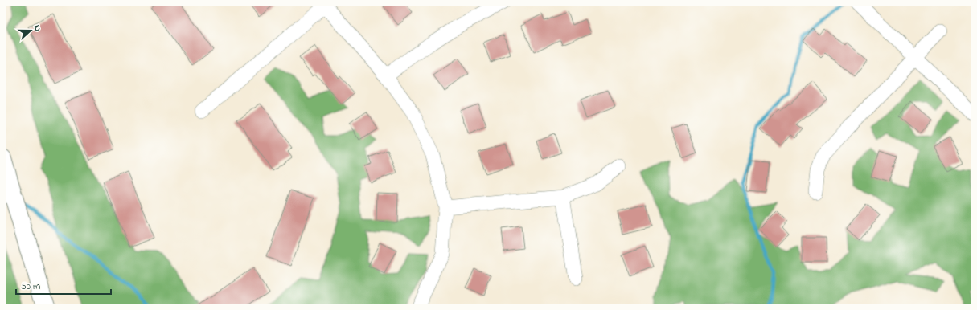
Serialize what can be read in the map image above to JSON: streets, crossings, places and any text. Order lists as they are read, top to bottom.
{
  "scale_bar": "50 m",
  "north": "right"
}
